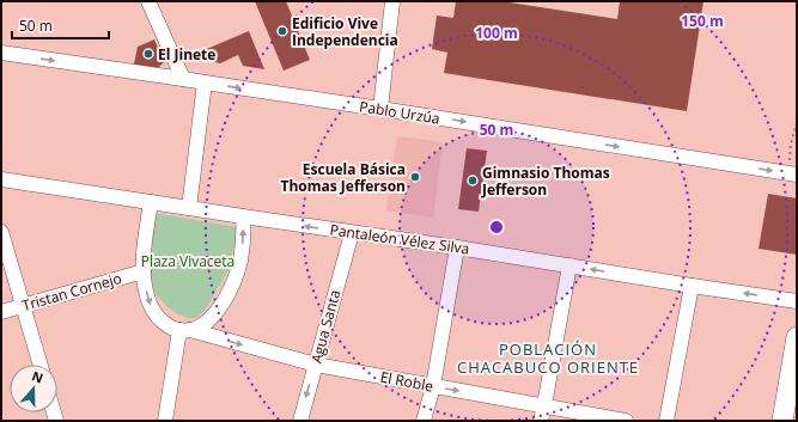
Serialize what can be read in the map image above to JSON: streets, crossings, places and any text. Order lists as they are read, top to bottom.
{
  "streets": {
    "street": [
      "Pablo Urzúa",
      "Pantaleón Vélez Silva",
      "Tristan Cornejo",
      "Agua Santa",
      "El Roble"
    ]
  },
  "crossings": [
    ["Pantaleón Vélez Silva", "Tristan Cornejo"],
    ["Pantaleón Vélez Silva", "Agua Santa"],
    ["Pantaleón Vélez Silva", "El Roble"],
    ["Tristan Cornejo", "El Roble"],
    ["Agua Santa", "El Roble"]
  ],
  "one_way": ["Pablo Urzúa", "Pantaleón Vélez Silva", "El Roble"],
  "districts": ["POBLACIÓN CHACABUCO ORIENTE"],
  "parks": ["Plaza Vivaceta"],
  "places": [
    "Edificio Vive Independencia",
    "El Jinete",
    "Escuela Básica Thomas Jefferson",
    "Gimnasio Thomas Jefferson"
  ],
  "scale_bar": "50 m",
  "north": "top",
  "rings": ["150 m", "100 m", "50 m"]
}
